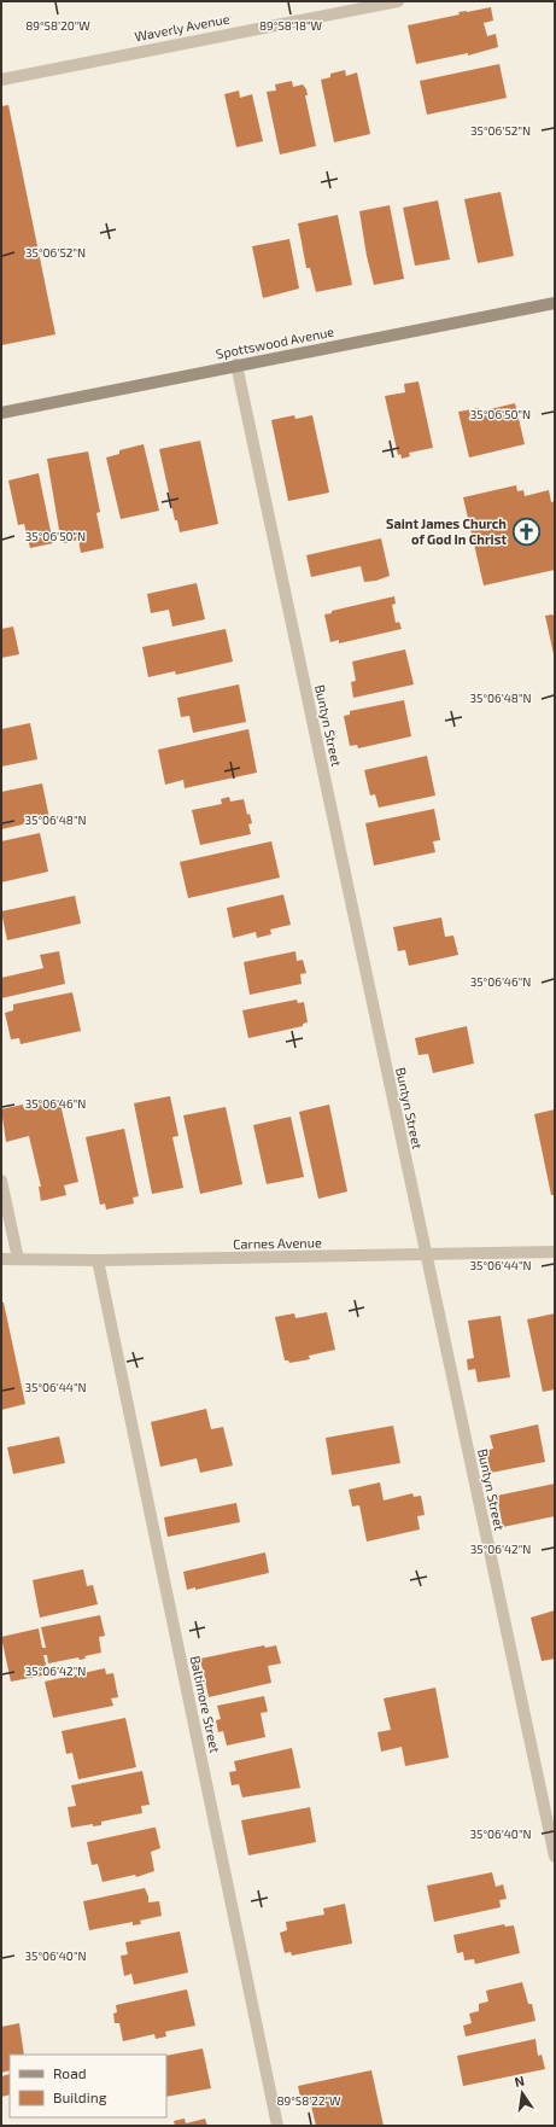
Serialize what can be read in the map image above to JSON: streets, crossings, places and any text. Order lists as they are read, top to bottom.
{
  "streets": {
    "street": [
      "Waverly Avenue",
      "Spottswood Avenue",
      "Buntyn Street",
      "Carnes Avenue",
      "Baltimore Street"
    ]
  },
  "crossings": [
    ["Spottswood Avenue", "Buntyn Street"],
    ["Buntyn Street", "Carnes Avenue"],
    ["Carnes Avenue", "Baltimore Street"]
  ],
  "places": {
    "church": ["Saint James Church of God In Christ"]
  },
  "legend": ["Road", "Building"],
  "north": "top",
  "coordinates": [
    "89°58'20\"W",
    "89°58'18\"W",
    "35°06'52\"N",
    "35°06'50\"N",
    "35°06'48\"N",
    "35°06'46\"N",
    "35°06'44\"N",
    "35°06'42\"N",
    "35°06'40\"N",
    "89°58'22\"W"
  ]
}
